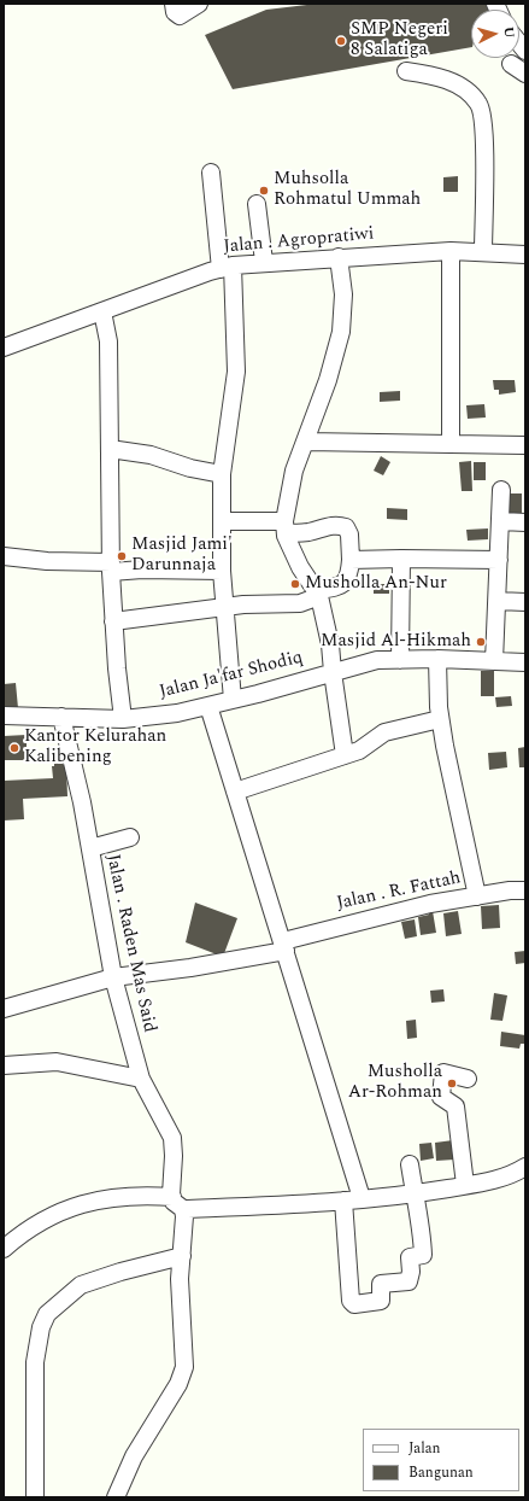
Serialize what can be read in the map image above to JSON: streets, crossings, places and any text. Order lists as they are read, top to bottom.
{
  "streets": {
    "street": [
      "Jalan . Agropratiwi",
      "Jalan Ja'far Shodiq",
      "Jalan . R. Fattah",
      "Jalan . Raden Mas Said"
    ]
  },
  "crossings": [
    ["Jalan Ja'far Shodiq", "Jalan . Raden Mas Said"],
    ["Jalan . R. Fattah", "Jalan . Raden Mas Said"]
  ],
  "places": [
    "SMP Negeri 8 Salatiga",
    "Muhsolla Rohmatul Ummah",
    "Masjid Jami' Darunnaja",
    "Musholla An-Nur",
    "Masjid Al-Hikmah",
    "Kantor Kelurahan Kalibening",
    "Musholla Ar-Rohman"
  ],
  "legend": ["Jalan", "Bangunan"],
  "north": "right"
}
